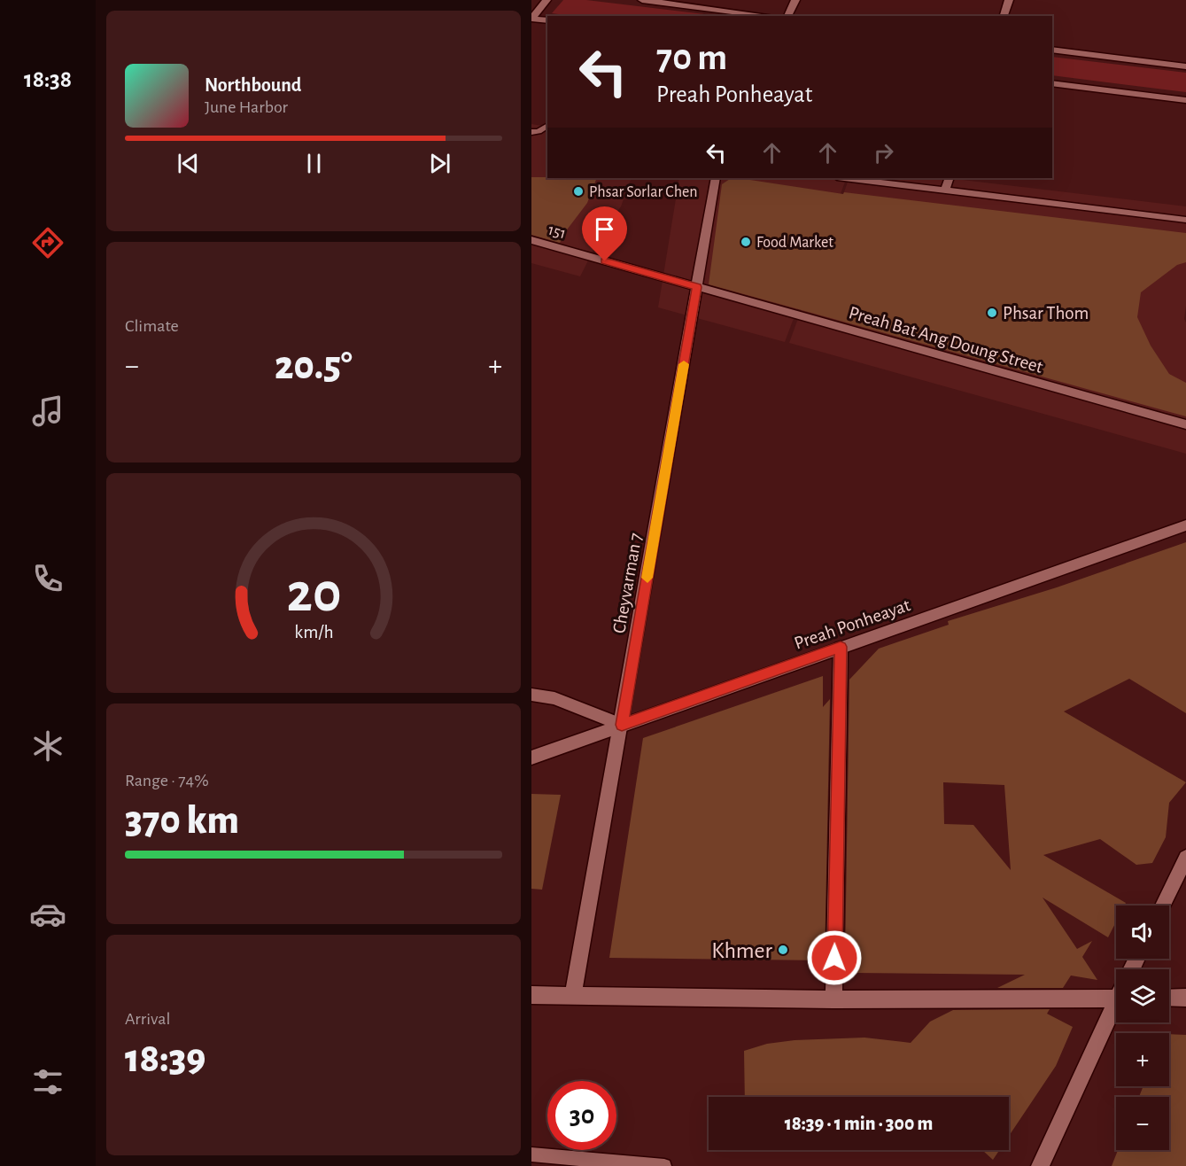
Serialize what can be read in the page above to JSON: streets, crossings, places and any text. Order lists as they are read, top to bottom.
{
  "streets": {
    "street": [
      "151",
      "Preah Bat Ang Doung Street",
      "Cheyvarman 7",
      "Preah Ponheayat"
    ]
  },
  "crossings": [
    ["151", "Preah Bat Ang Doung Street"],
    ["151", "Cheyvarman 7"],
    ["Preah Bat Ang Doung Street", "Cheyvarman 7"],
    ["Cheyvarman 7", "Preah Ponheayat"]
  ],
  "places": [
    "Phsar Sorlar Chen",
    "Food Market",
    "Phsar Thom",
    "Khmer"
  ],
  "page": {
    "tabs": "18:38",
    "turn": ["70 m", "Preah Ponheayat"],
    "song": ["Northbound", "June Harbor"],
    "tile": [
      "Climate",
      ["Range · 74%", "370 km"],
      ["Arrival", "18:39"]
    ],
    "heat": ["−", "20.5°", "+"],
    "map_buttons": ["+", "−"],
    "limit": "30",
    "trip": "18:39 · 1 min · 300 m",
    "gauge": ["20", "km/h"]
  }
}
